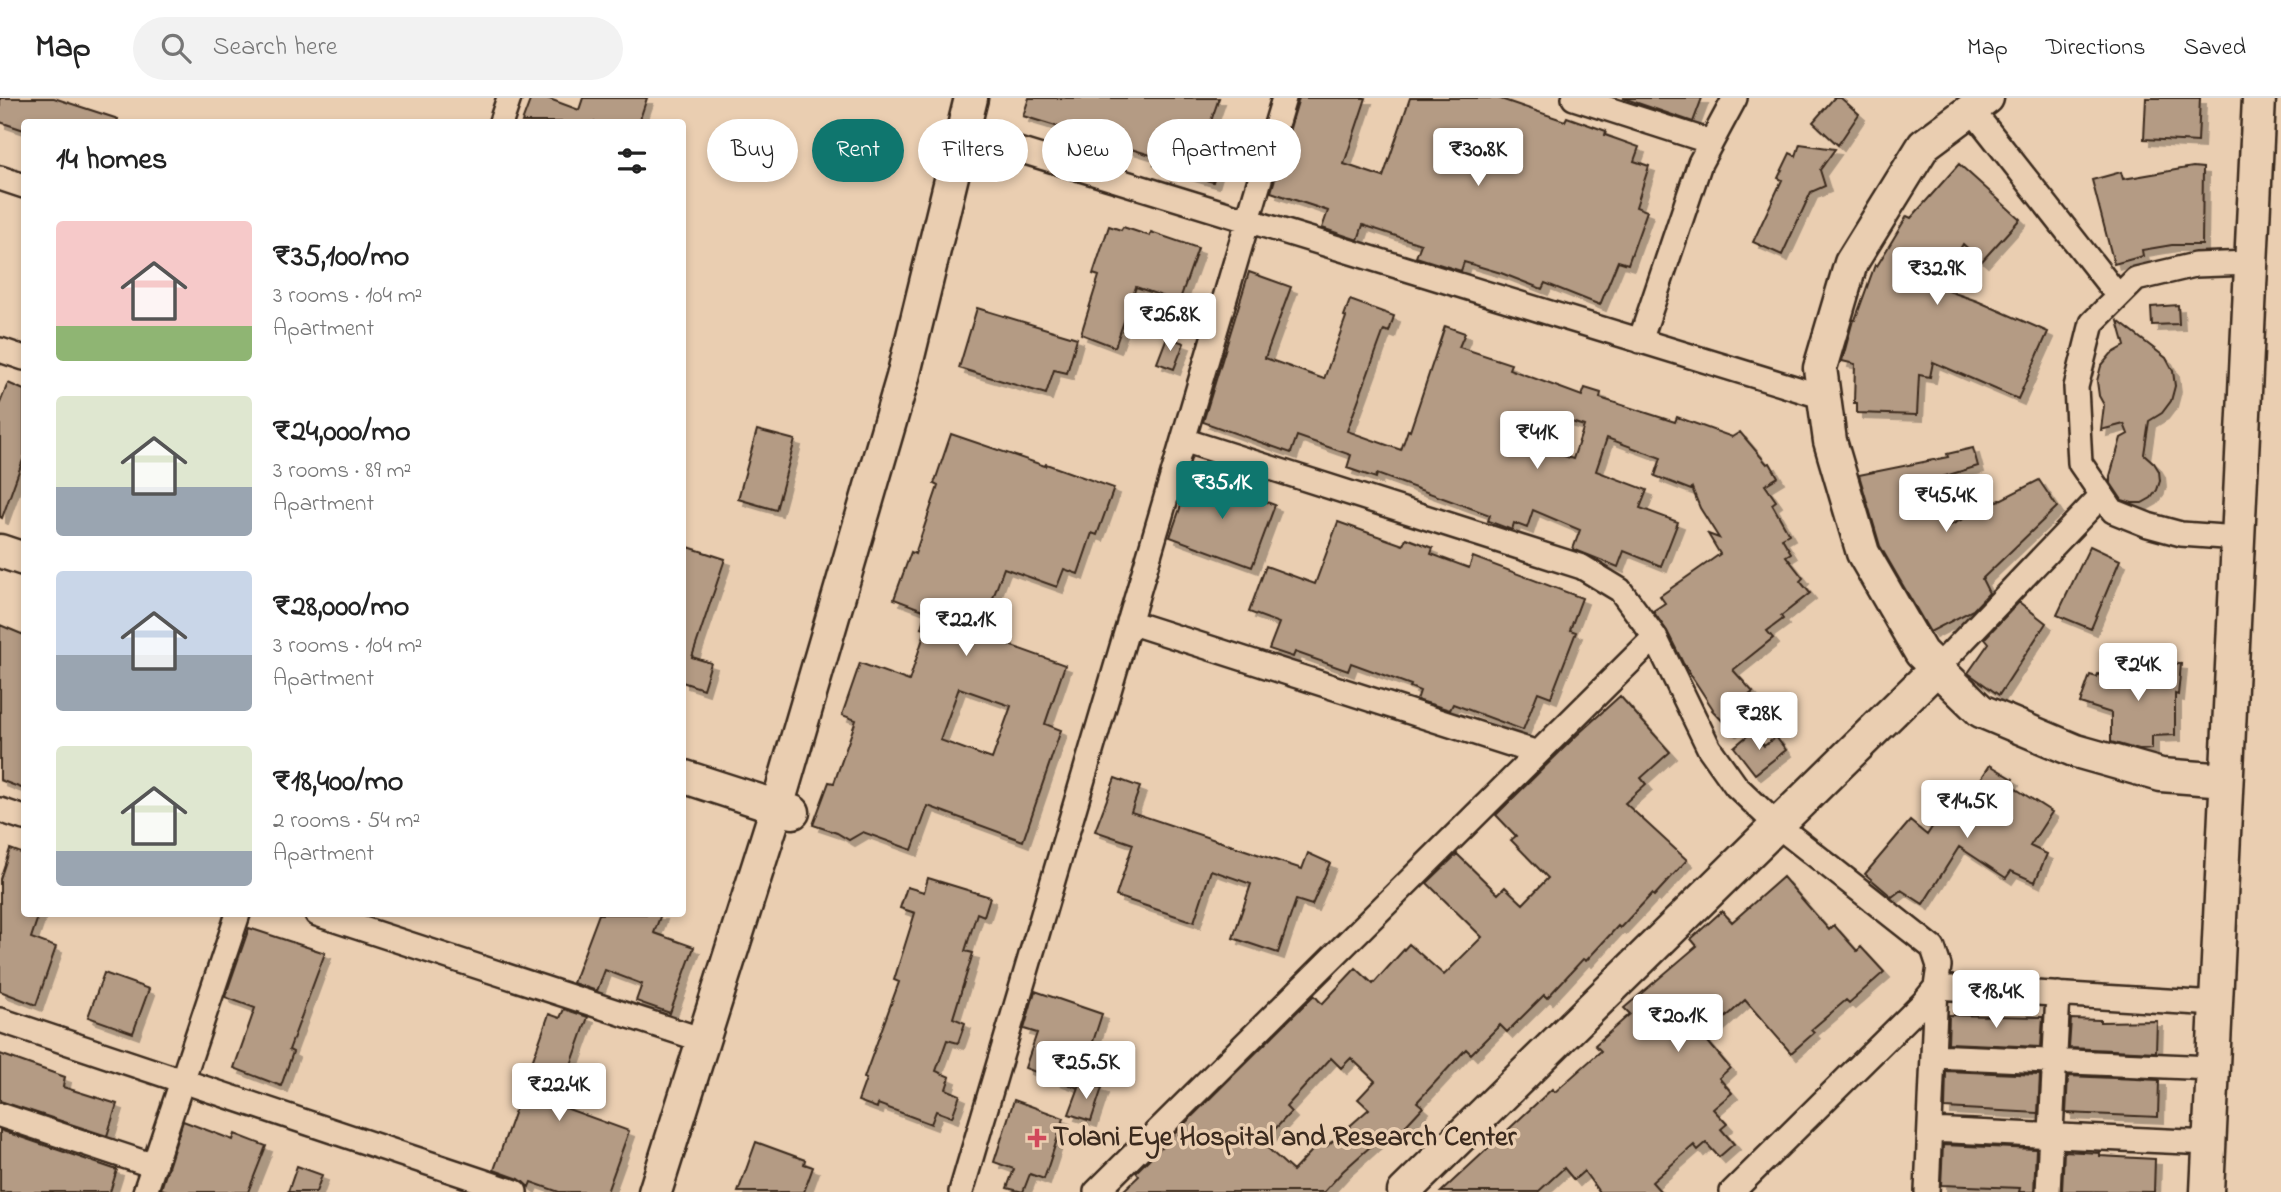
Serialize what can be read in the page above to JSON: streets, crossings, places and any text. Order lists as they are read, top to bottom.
{
  "places": {
    "health": ["Tolani Eye Hospital and Research Center"]
  },
  "page": {
    "header": "Map",
    "search": "Search here",
    "nav": ["Map", "Directions", "Saved"],
    "chip": [
      "Buy",
      "Rent",
      "Filters",
      "New",
      "Apartment"
    ],
    "heading": "14 homes",
    "price": [
      "₹30.8K",
      "₹32.9K",
      "₹26.8K",
      "₹41K",
      "₹35.1K",
      "₹45.4K",
      "₹22.1K",
      "₹24K",
      "₹28K",
      "₹14.5K",
      "₹18.4K",
      "₹20.1K",
      "₹25.5K",
      "₹22.4K"
    ],
    "list": [
      {
        "name": "₹35,100/mo",
        "note": "3 rooms · 104 m² · Apartment"
      },
      {
        "name": "₹24,000/mo",
        "note": "3 rooms · 89 m² · Apartment"
      },
      {
        "name": "₹28,000/mo",
        "note": "3 rooms · 104 m² · Apartment"
      },
      {
        "name": "₹18,400/mo",
        "note": "2 rooms · 54 m² · Apartment"
      }
    ]
  }
}
